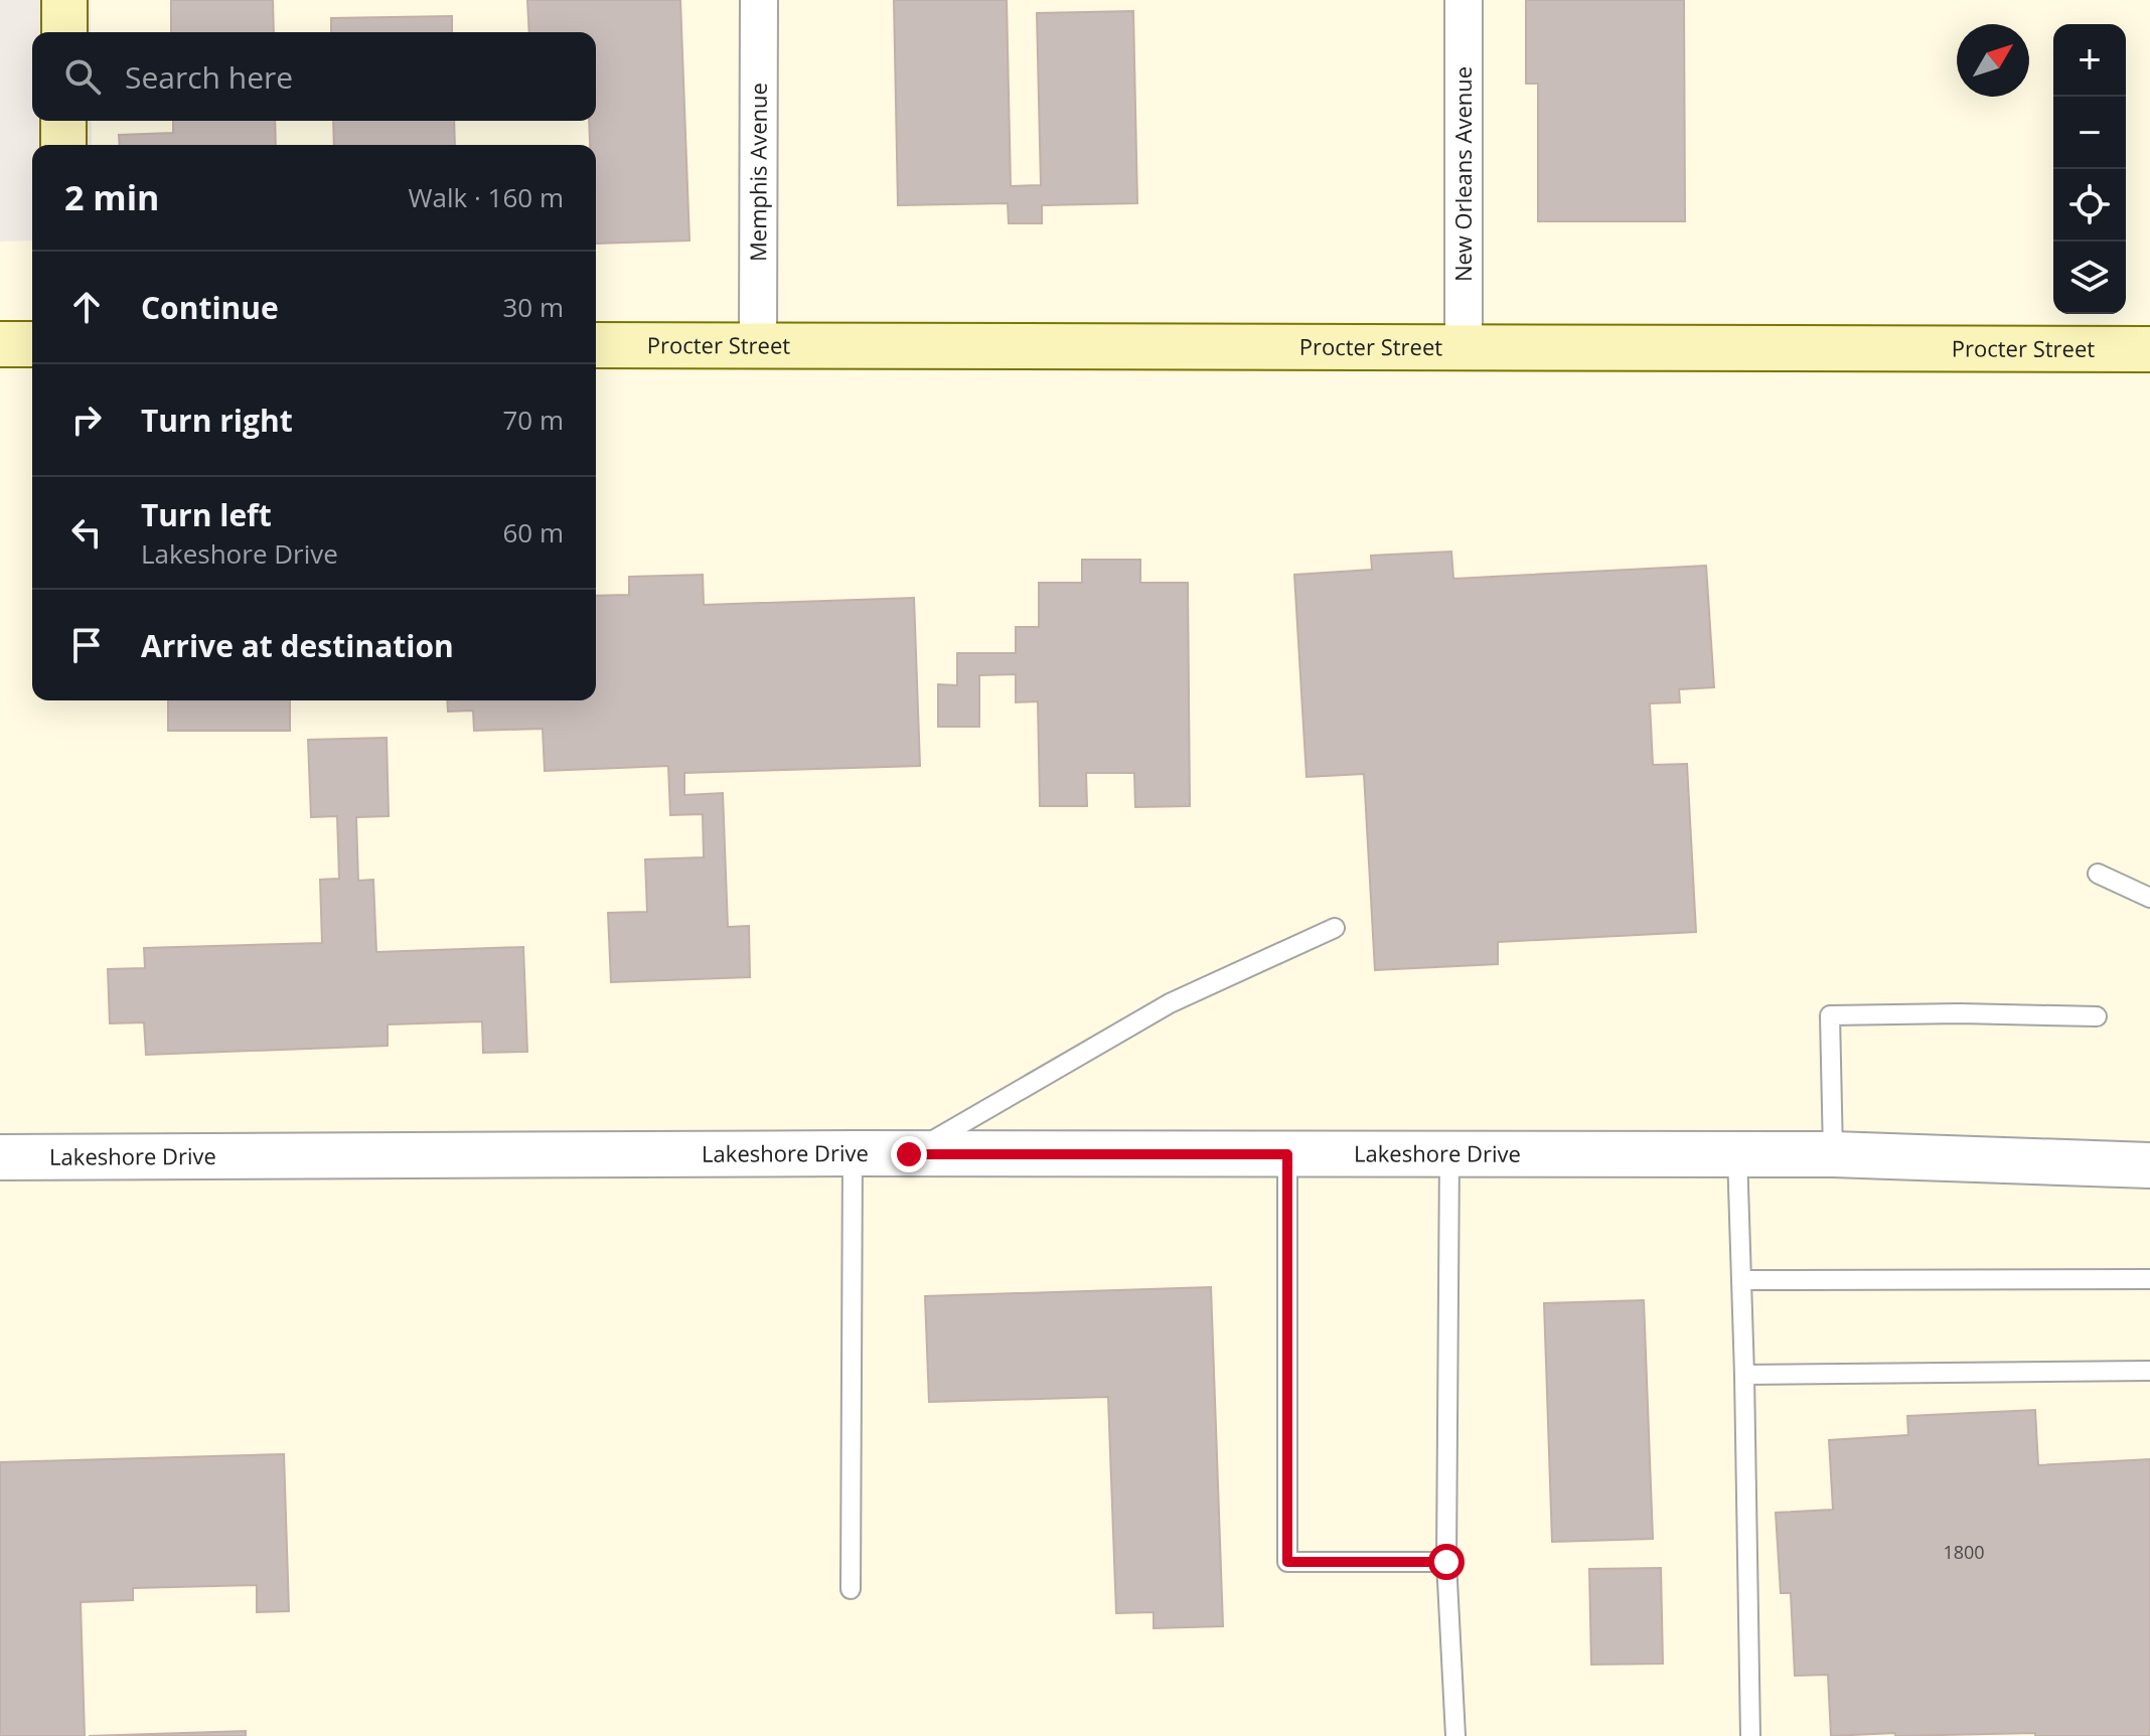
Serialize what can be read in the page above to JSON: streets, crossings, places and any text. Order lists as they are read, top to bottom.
{
  "streets": {
    "main road": ["Procter Street"],
    "street": ["Memphis Avenue", "New Orleans Avenue", "Lakeshore Drive"]
  },
  "crossings": [
    ["Memphis Avenue", "Procter Street"],
    ["New Orleans Avenue", "Procter Street"]
  ],
  "house_numbers": ["1800"],
  "north": "top right",
  "page": {
    "map_buttons": ["+", "−"],
    "search": "Search here",
    "heading": ["2 min", "Walk · 160 m"],
    "list": [
      ["Continue", "30 m"],
      ["Turn right", "70 m"],
      ["Turn left", "Lakeshore Drive", "60 m"],
      "Arrive at destination"
    ]
  }
}
